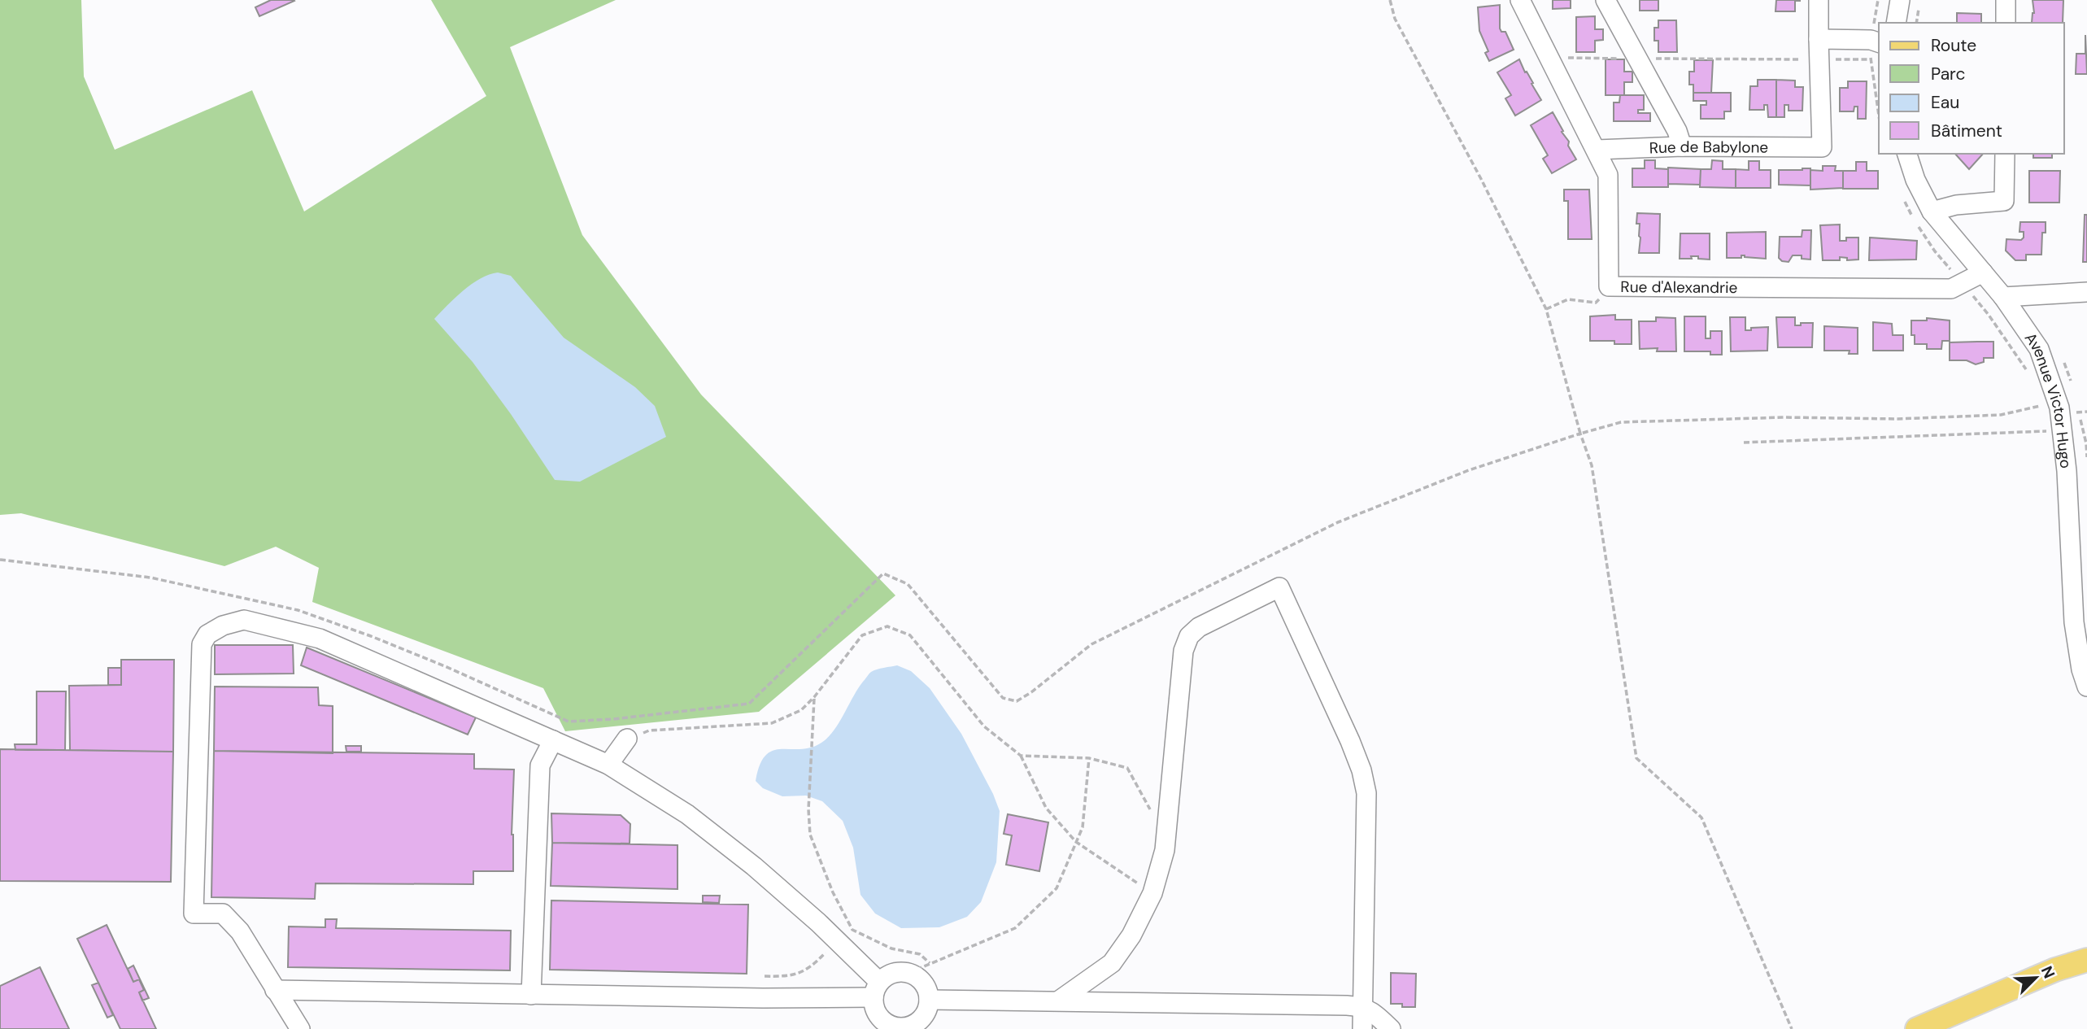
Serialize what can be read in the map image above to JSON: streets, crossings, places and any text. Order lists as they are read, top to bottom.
{
  "streets": {
    "street": ["Rue de Babylone", "Rue d'Alexandrie", "Avenue Victor Hugo"]
  },
  "crossings": [
    ["Rue de Babylone", "Rue d'Alexandrie"],
    ["Rue d'Alexandrie", "Avenue Victor Hugo"]
  ],
  "legend": [
    "Route",
    "Parc",
    "Eau",
    "Bâtiment"
  ],
  "north": "top right"
}
